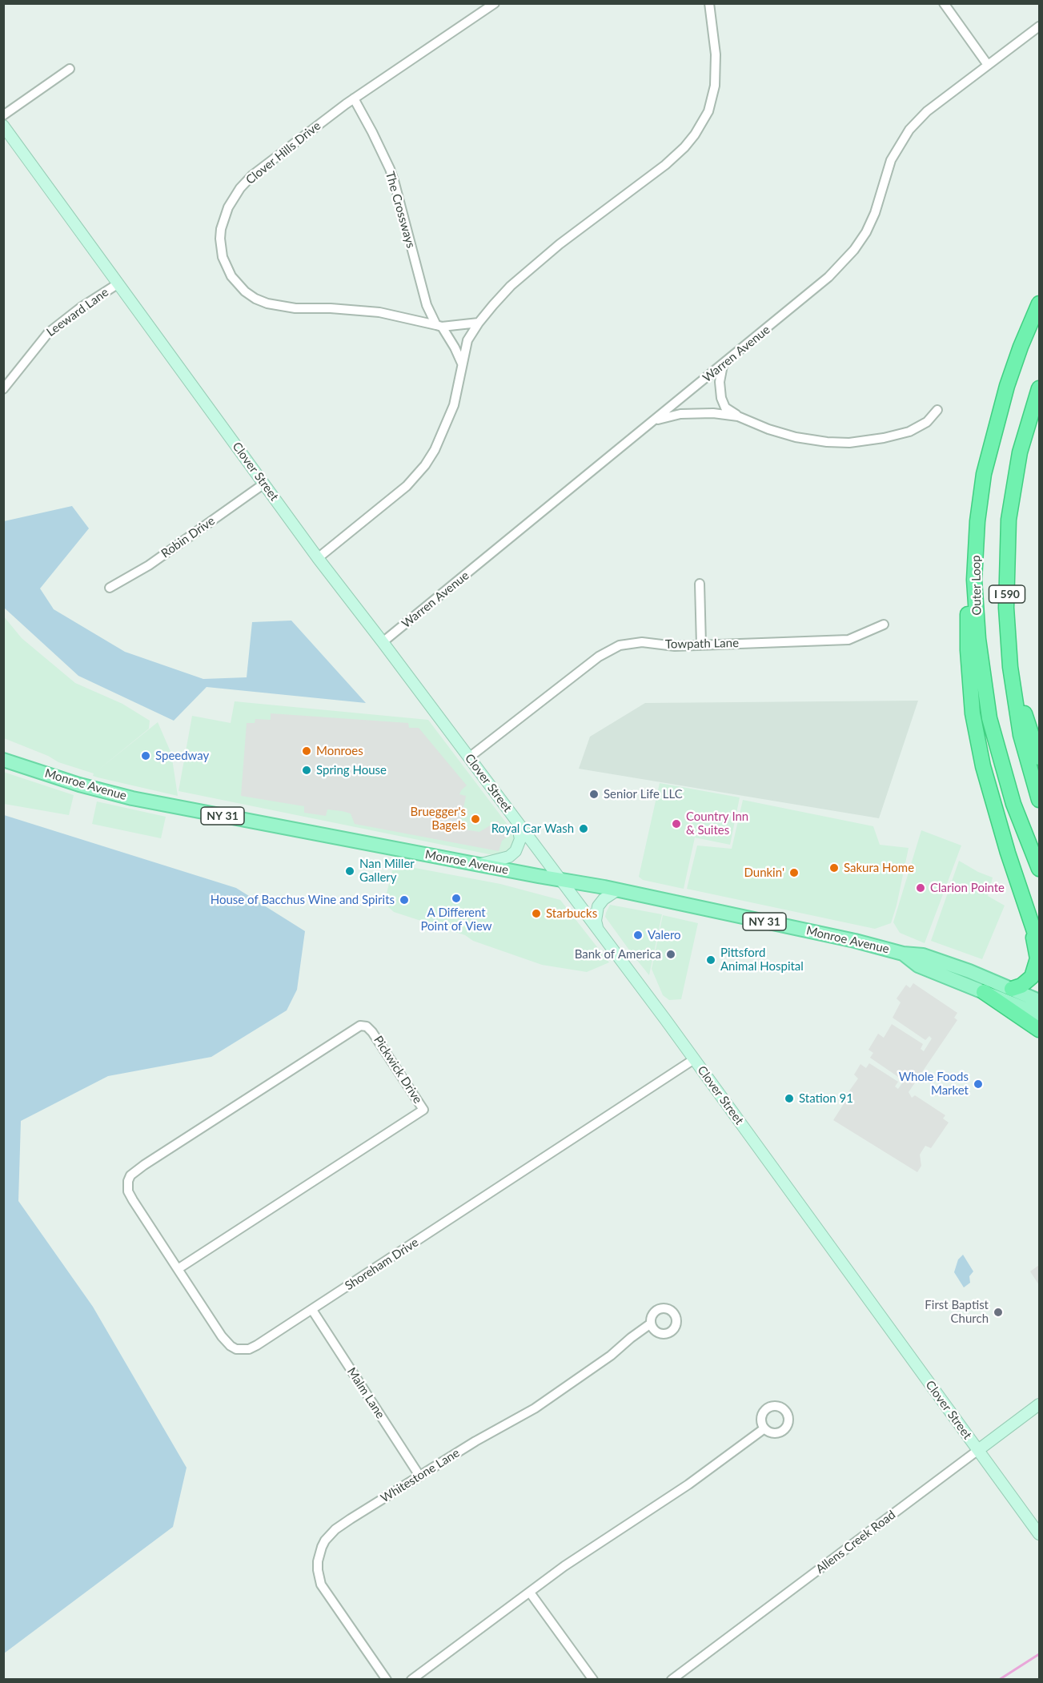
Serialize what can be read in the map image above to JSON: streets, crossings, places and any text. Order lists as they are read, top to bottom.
{
  "streets": {
    "highway": ["Outer Loop", "I 590"],
    "main road": [
      "Clover Street",
      "Monroe Avenue",
      "NY 31",
      "Allens Creek Road"
    ],
    "street": [
      "Clover Hills Drive",
      "The Crossways",
      "Leeward Lane",
      "Warren Avenue",
      "Robin Drive",
      "Towpath Lane",
      "Pickwick Drive",
      "Shoreham Drive",
      "Malm Lane",
      "Whitestone Lane"
    ]
  },
  "crossings": [
    ["Clover Hills Drive", "The Crossways"],
    ["Leeward Lane", "Clover Street"],
    ["Warren Avenue", "Clover Street"],
    ["Clover Street", "Robin Drive"],
    ["Clover Street", "Towpath Lane"],
    ["Clover Street", "Monroe Avenue"],
    ["Clover Street", "Shoreham Drive"],
    ["Clover Street", "Allens Creek Road"],
    ["Pickwick Drive", "Shoreham Drive"],
    ["Shoreham Drive", "Malm Lane"],
    ["Malm Lane", "Whitestone Lane"]
  ],
  "places": [
    "Monroes",
    "Speedway",
    "Spring House",
    "Senior Life LLC",
    "Bruegger's Bagels",
    "Country Inn & Suites",
    "Royal Car Wash",
    "Sakura Home",
    "Nan Miller Gallery",
    "Dunkin'",
    "Clarion Pointe",
    "A Different Point of View",
    "House of Bacchus Wine and Spirits",
    "Starbucks",
    "Valero",
    "Bank of America",
    "Pittsford Animal Hospital",
    "Whole Foods Market",
    "Station 91",
    "First Baptist Church"
  ]
}
